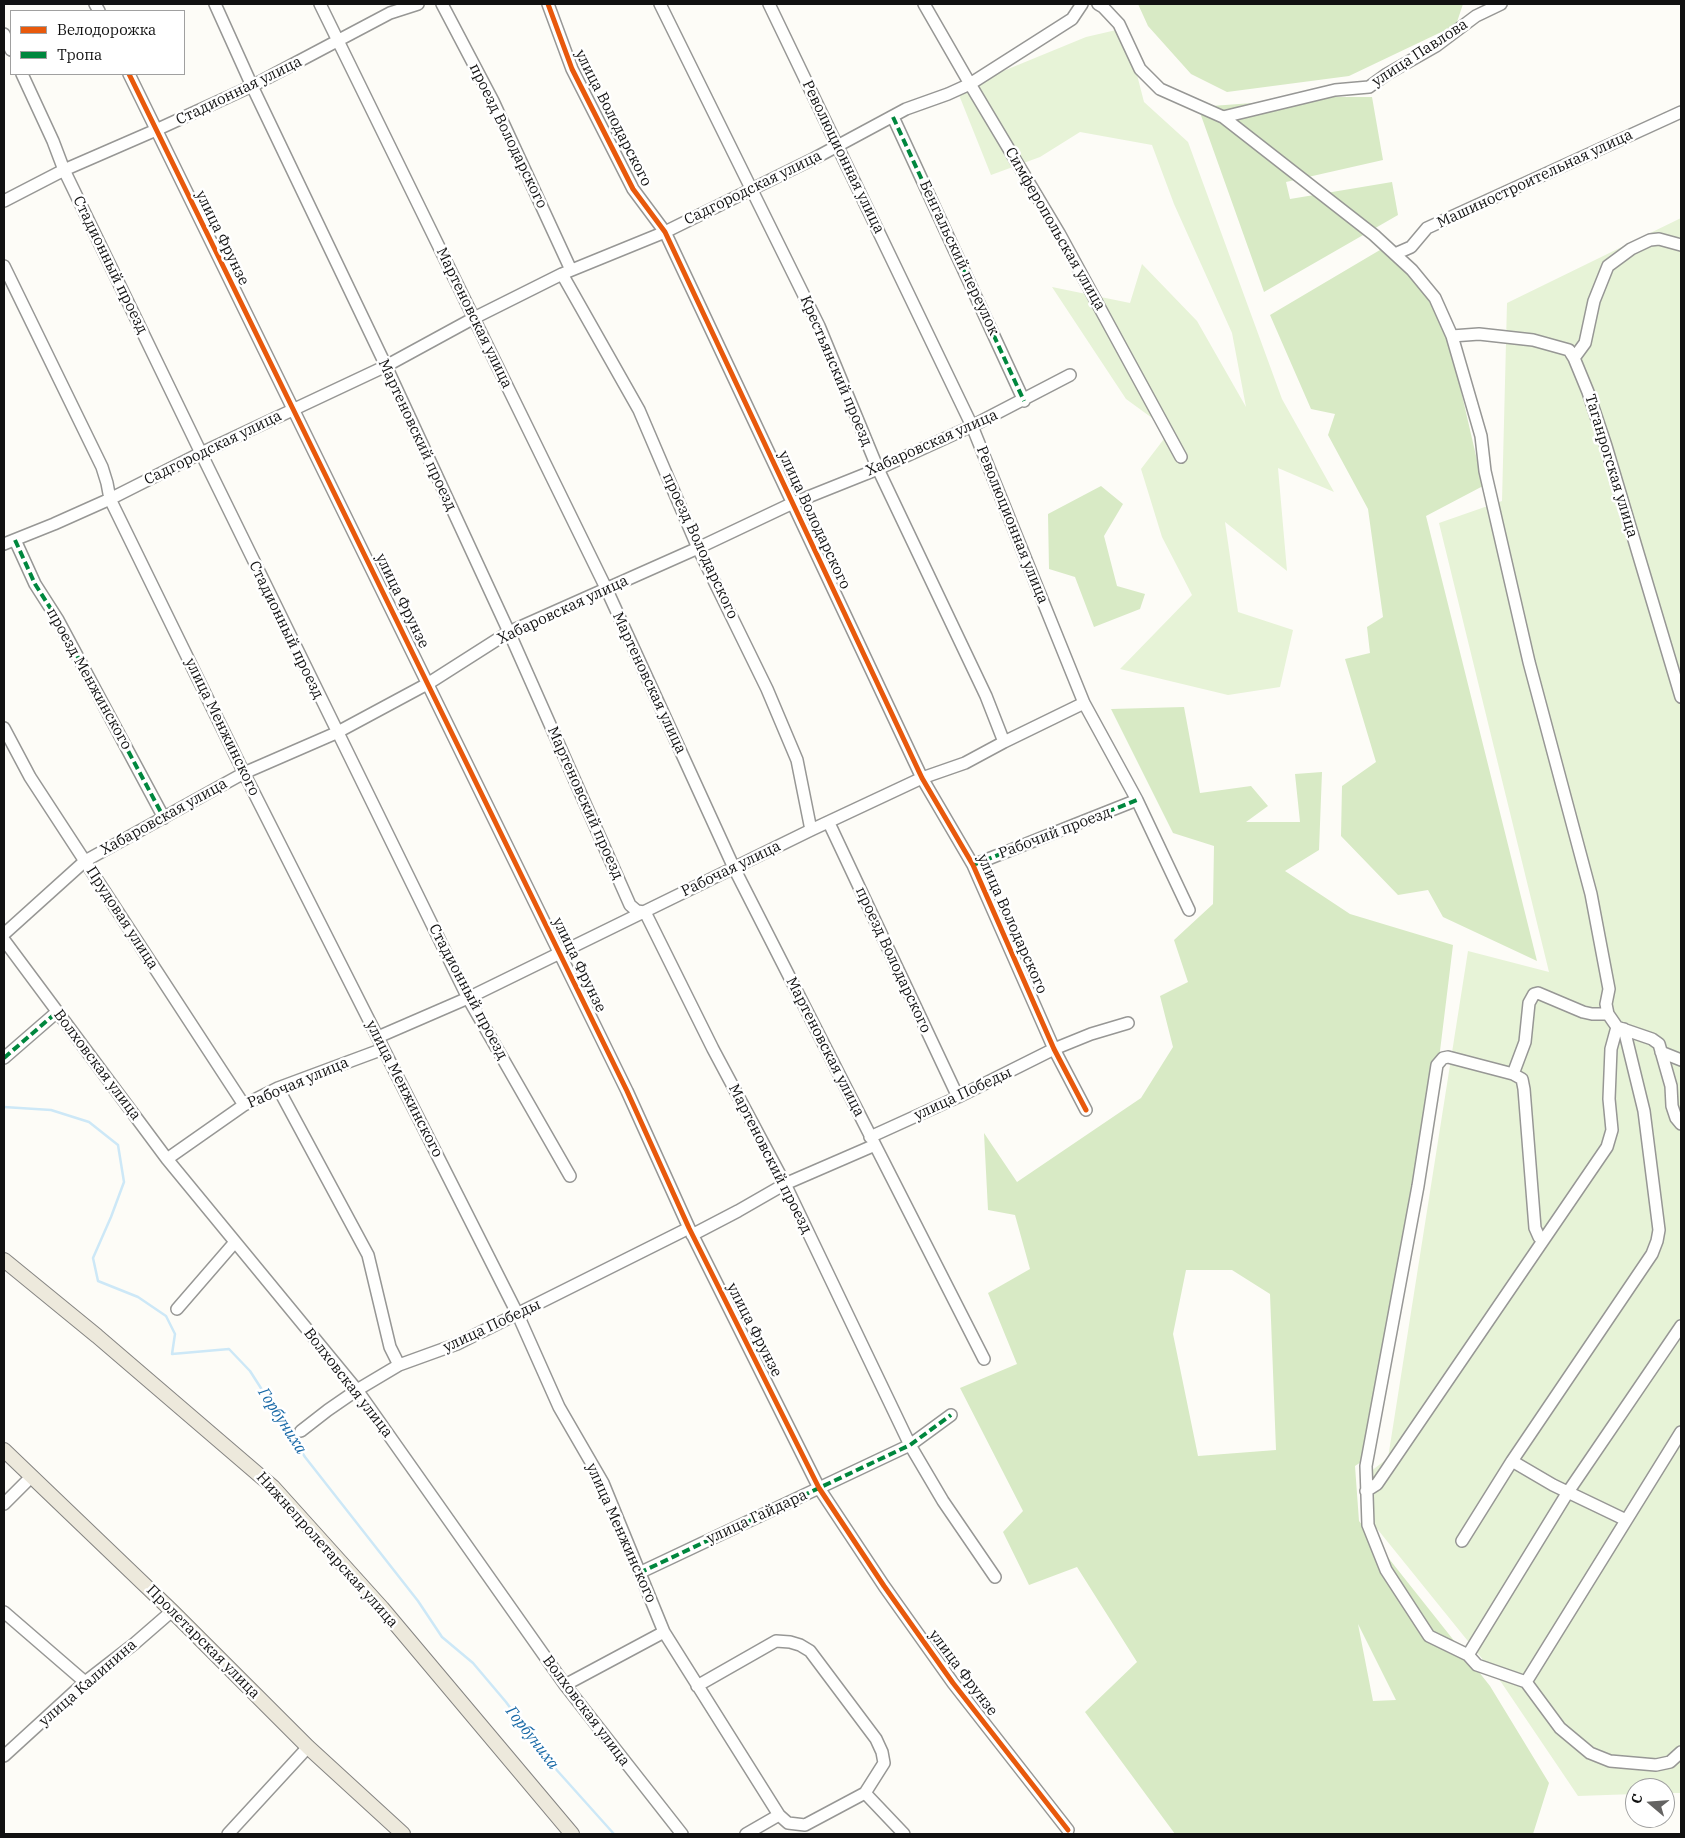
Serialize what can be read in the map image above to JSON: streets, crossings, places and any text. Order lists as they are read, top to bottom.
{
  "streets": {
    "main road": ["Нижнепролетарская улица", "Пролетарская улица"],
    "street": [
      "улица Павлова",
      "Стадионная улица",
      "улица Володарского",
      "проезд Володарского",
      "Революционная улица",
      "Машиностроительная улица",
      "Садгородская улица",
      "Симферопольская улица",
      "улица Фрунзе",
      "Бенгальский переулок",
      "Стадионный проезд",
      "Мартеновская улица",
      "Крестьянский проезд",
      "Мартеновский проезд",
      "Хабаровская улица",
      "Таганрогская улица",
      "проезд Менжинского",
      "улица Менжинского",
      "Рабочий проезд",
      "Рабочая улица",
      "Прудовая улица",
      "Волховская улица",
      "улица Победы",
      "улица Гайдара",
      "улица Калинина"
    ]
  },
  "crossings": [
    ["Стадионная улица", "улица Фрунзе"],
    ["Стадионная улица", "Стадионный проезд"],
    ["Стадионная улица", "Мартеновская улица"],
    ["Стадионная улица", "Мартеновский проезд"],
    ["улица Володарского", "Садгородская улица"],
    ["улица Володарского", "Хабаровская улица"],
    ["улица Володарского", "Рабочий проезд"],
    ["улица Володарского", "Рабочая улица"],
    ["улица Володарского", "улица Победы"],
    ["проезд Володарского", "Садгородская улица"],
    ["проезд Володарского", "Хабаровская улица"],
    ["проезд Володарского", "Рабочая улица"],
    ["проезд Володарского", "улица Победы"],
    ["Революционная улица", "Садгородская улица"],
    ["Революционная улица", "Хабаровская улица"],
    ["Революционная улица", "Рабочий проезд"],
    ["Революционная улица", "Рабочая улица"],
    ["Садгородская улица", "Симферопольская улица"],
    ["Садгородская улица", "улица Фрунзе"],
    ["Садгородская улица", "Бенгальский переулок"],
    ["Садгородская улица", "Стадионный проезд"],
    ["Садгородская улица", "Мартеновская улица"],
    ["Садгородская улица", "Крестьянский проезд"],
    ["Садгородская улица", "Мартеновский проезд"],
    ["Садгородская улица", "проезд Менжинского"],
    ["Садгородская улица", "улица Менжинского"],
    ["улица Фрунзе", "Хабаровская улица"],
    ["улица Фрунзе", "Рабочая улица"],
    ["улица Фрунзе", "улица Победы"],
    ["улица Фрунзе", "улица Гайдара"],
    ["Бенгальский переулок", "Хабаровская улица"],
    ["Стадионный проезд", "Хабаровская улица"],
    ["Стадионный проезд", "Рабочая улица"],
    ["Мартеновская улица", "Хабаровская улица"],
    ["Мартеновская улица", "Рабочая улица"],
    ["Мартеновская улица", "улица Победы"],
    ["Крестьянский проезд", "Хабаровская улица"],
    ["Крестьянский проезд", "Рабочая улица"],
    ["Мартеновский проезд", "Хабаровская улица"],
    ["Мартеновский проезд", "Рабочая улица"],
    ["Мартеновский проезд", "улица Победы"],
    ["Мартеновский проезд", "улица Гайдара"],
    ["Хабаровская улица", "проезд Менжинского"],
    ["Хабаровская улица", "улица Менжинского"],
    ["Хабаровская улица", "Прудовая улица"],
    ["улица Менжинского", "Рабочая улица"],
    ["улица Менжинского", "улица Победы"],
    ["улица Менжинского", "улица Гайдара"],
    ["Рабочая улица", "Прудовая улица"],
    ["Рабочая улица", "Волховская улица"],
    ["Волховская улица", "улица Победы"],
    ["Пролетарская улица", "улица Калинина"]
  ],
  "water": ["Горбуниха"],
  "legend": ["Велодорожка", "Тропа"],
  "north": "left"
}
